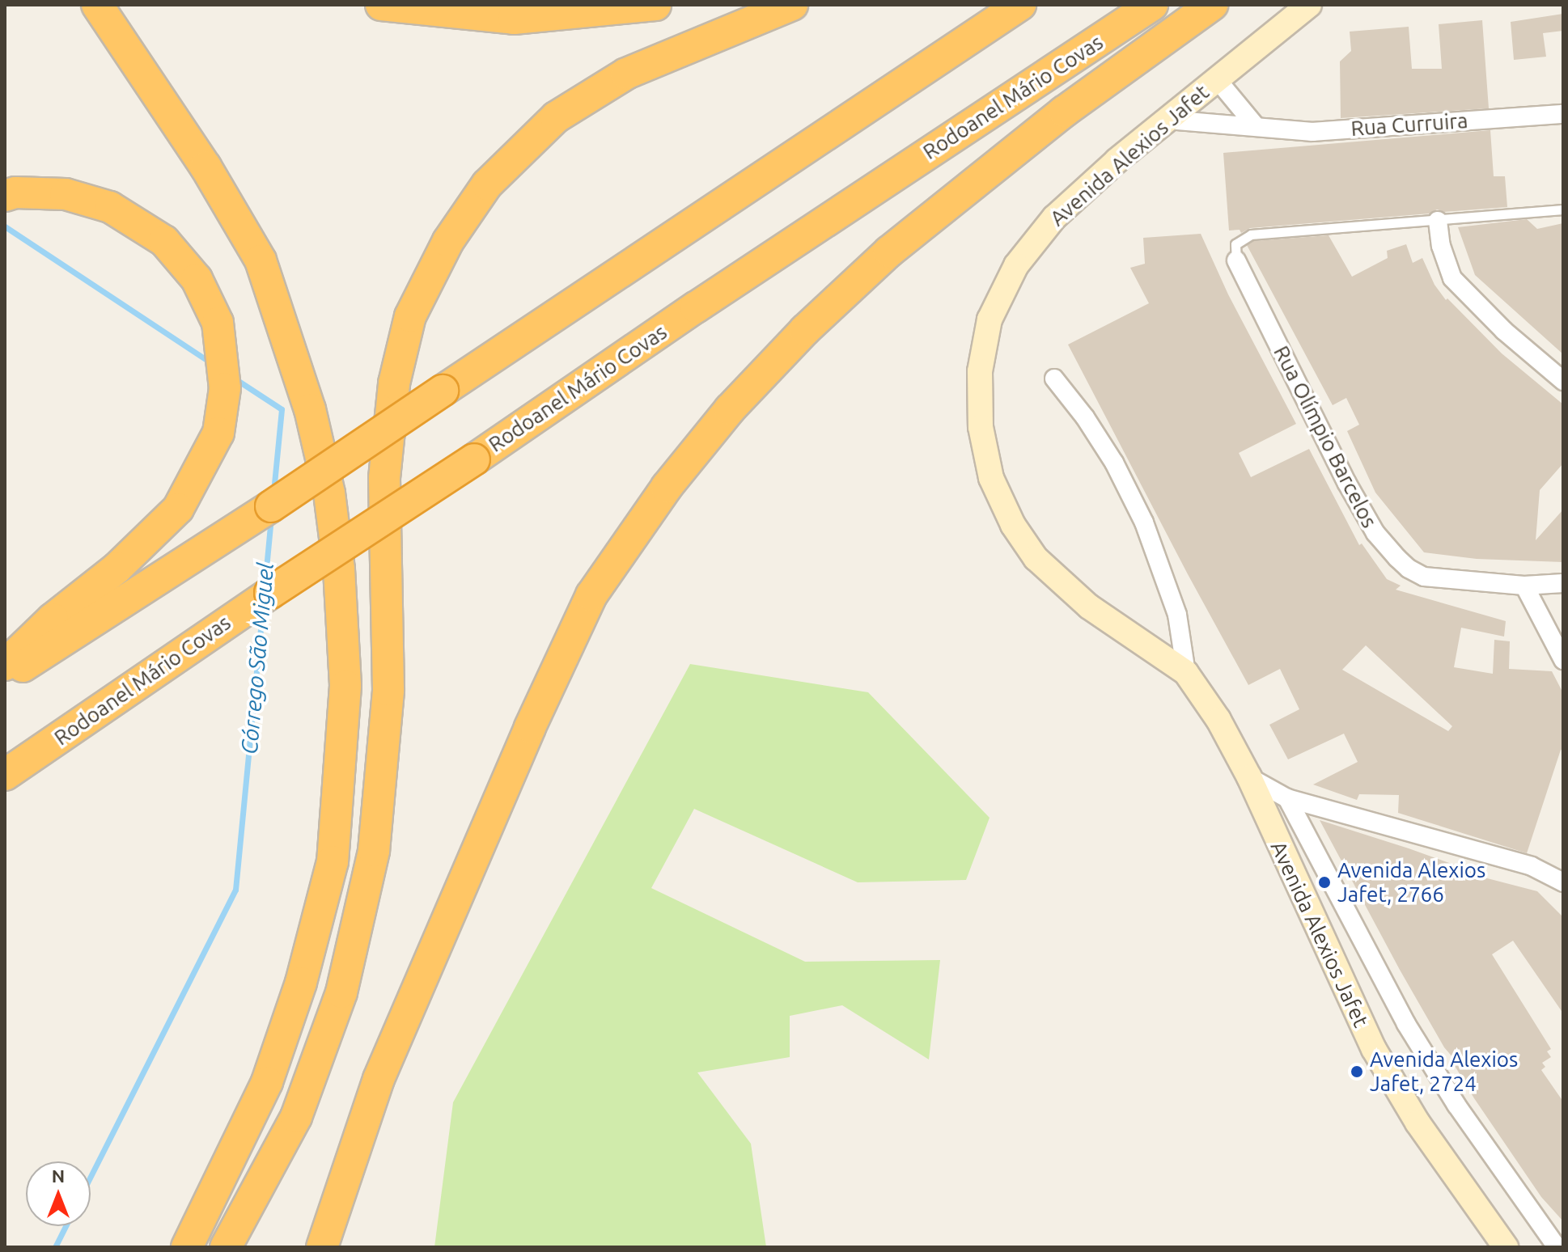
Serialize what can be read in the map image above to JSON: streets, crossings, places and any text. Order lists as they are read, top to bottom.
{
  "streets": {
    "highway": ["Rodoanel Mário Covas"],
    "main road": ["Avenida Alexios Jafet"],
    "street": ["Rua Curruira", "Rua Olímpio Barcelos"]
  },
  "crossings": [
    ["Rua Curruira", "Avenida Alexios Jafet"]
  ],
  "water": ["Córrego São Miguel"],
  "places": ["Avenida Alexios Jafet, 2766", "Avenida Alexios Jafet, 2724"],
  "north": "top"
}
